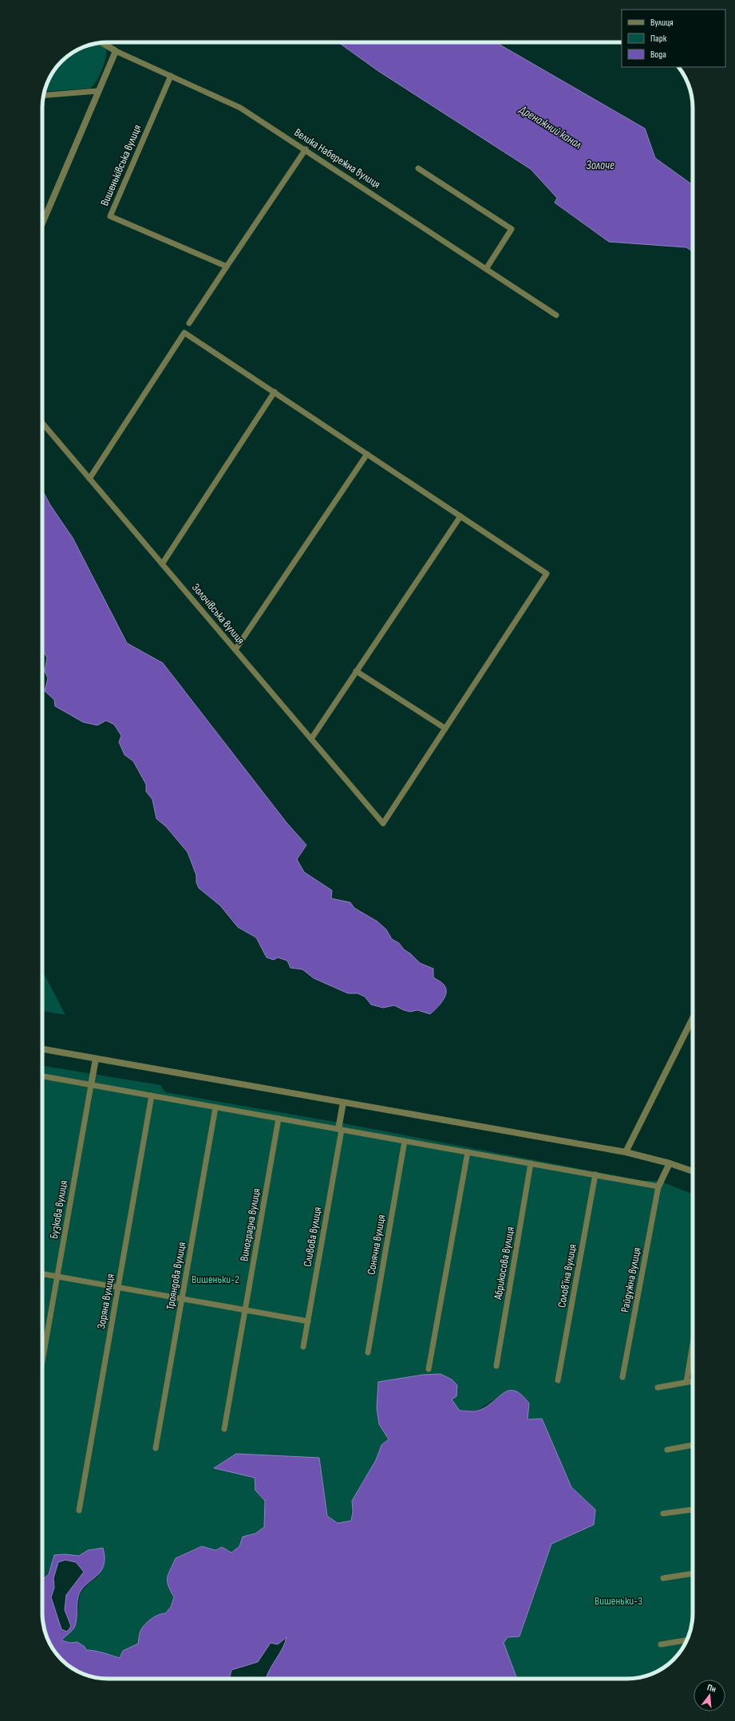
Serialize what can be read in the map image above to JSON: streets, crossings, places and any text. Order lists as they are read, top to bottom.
{
  "streets": {
    "street": [
      "Велика Набережна вулиця",
      "Вишеньківська вулиця",
      "Золочівська вулиця",
      "Бузкова вулиця",
      "Виноградна вулиця",
      "Сливова вулиця",
      "Сонячна вулиця",
      "Абрикосова вулиця",
      "Трояндова вулиця",
      "Соловʼїна вулиця",
      "Райдужна вулиця",
      "Зоряна вулиця"
    ]
  },
  "crossings": [
    ["Велика Набережна вулиця", "Вишеньківська вулиця"]
  ],
  "water": ["Дренажний канал", "Золоче"],
  "parks": ["Вишеньки-2", "Вишеньки-3"],
  "legend": ["Вулиця", "Парк", "Вода"],
  "north": "top"
}
